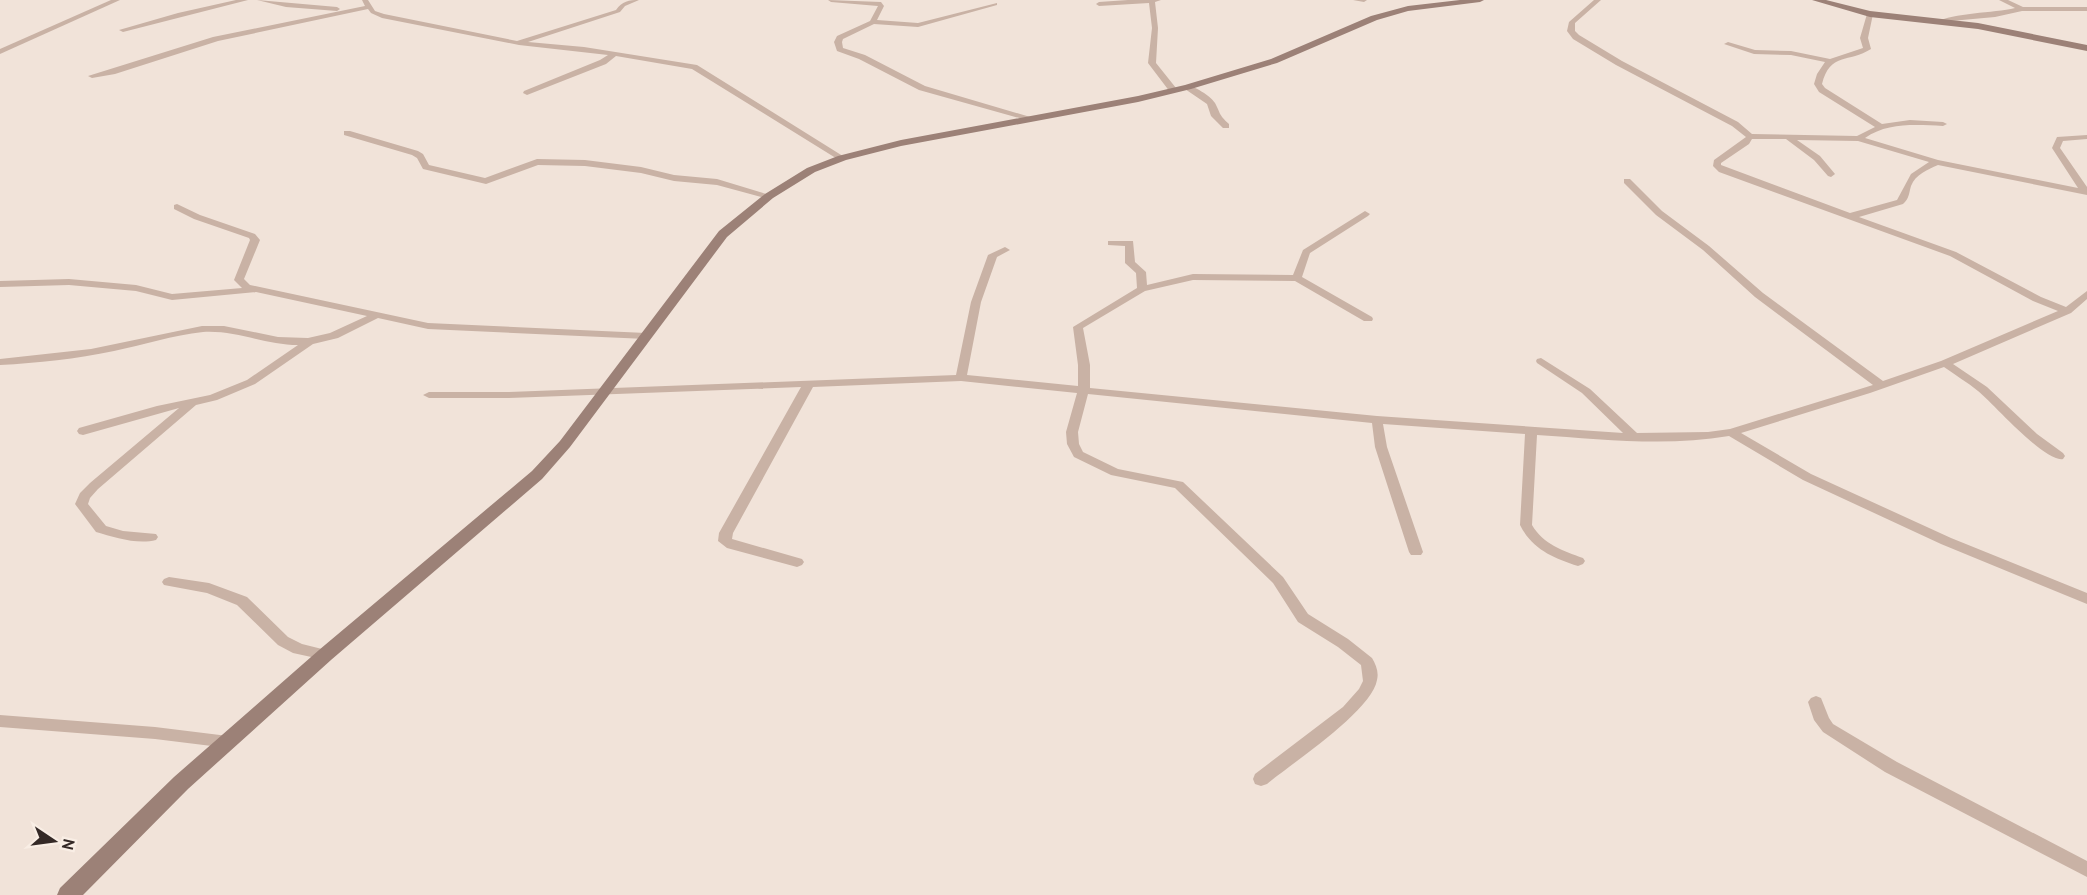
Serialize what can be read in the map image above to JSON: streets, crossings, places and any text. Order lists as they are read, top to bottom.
{
  "north": "right"
}
